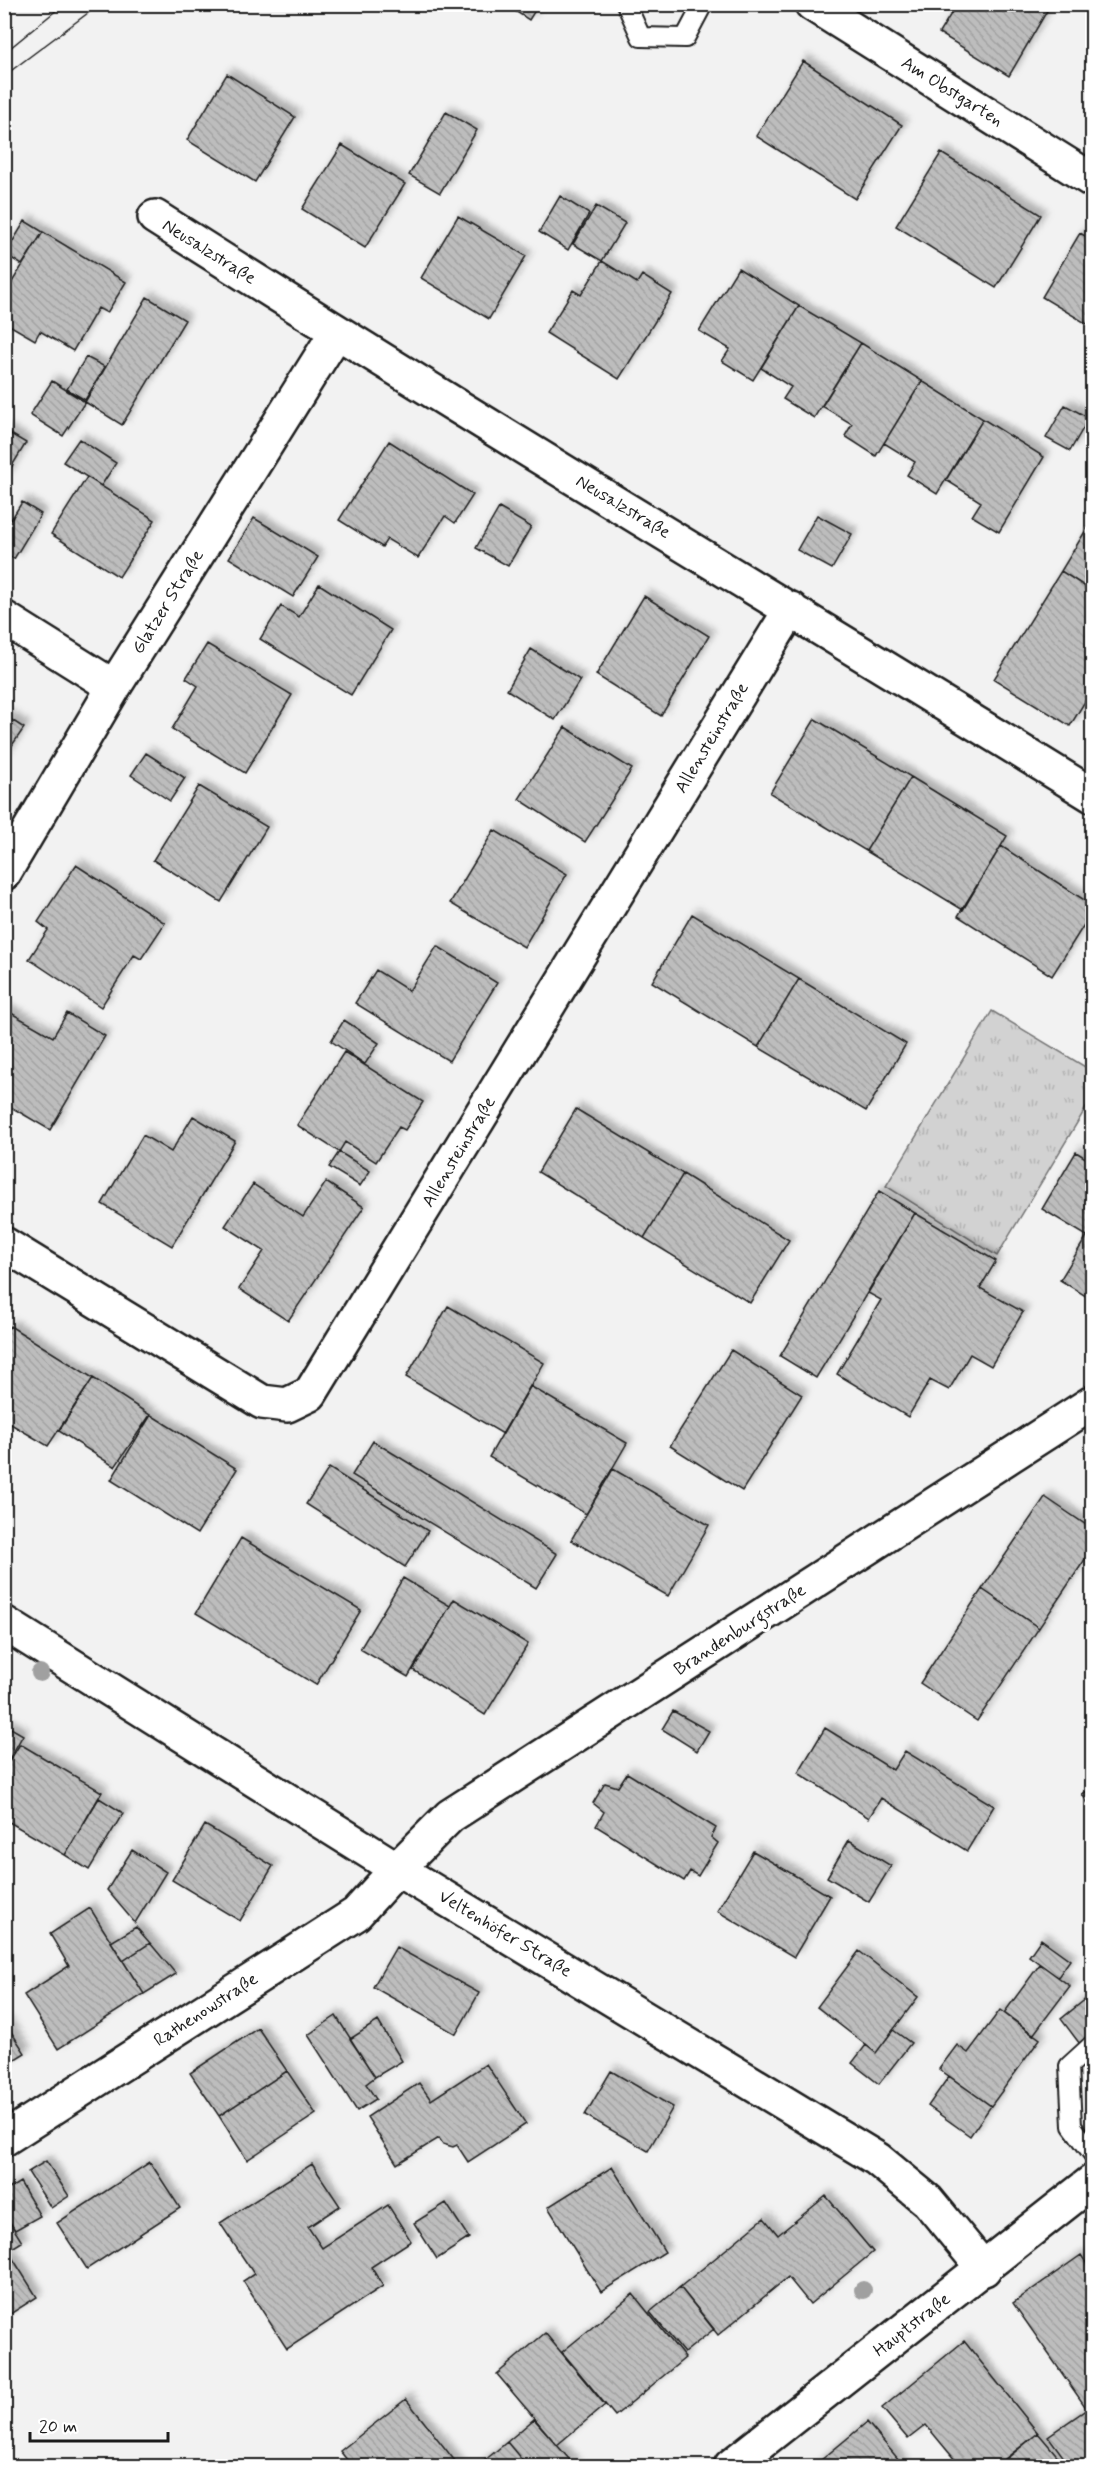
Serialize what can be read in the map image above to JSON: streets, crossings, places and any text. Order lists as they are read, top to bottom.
{
  "streets": {
    "street": [
      "Am Obstgarten",
      "Neusalzstraße",
      "Glatzer Straße",
      "Allensteinstraße",
      "Brandenburgstraße",
      "Veltenhöfer Straße",
      "Rathenowstraße",
      "Hauptstraße"
    ]
  },
  "crossings": [
    ["Neusalzstraße", "Glatzer Straße"],
    ["Neusalzstraße", "Allensteinstraße"],
    ["Brandenburgstraße", "Veltenhöfer Straße"],
    ["Brandenburgstraße", "Rathenowstraße"],
    ["Veltenhöfer Straße", "Rathenowstraße"],
    ["Veltenhöfer Straße", "Hauptstraße"]
  ],
  "scale_bar": "20 m"
}
